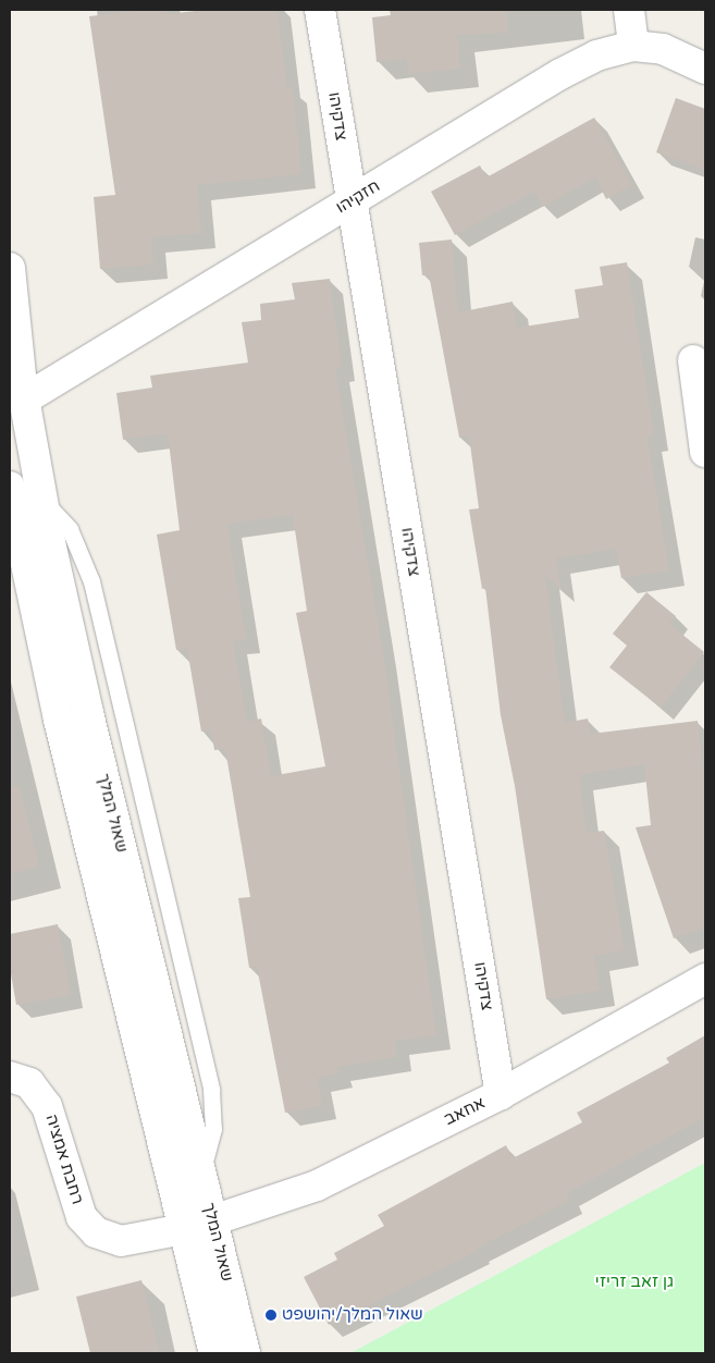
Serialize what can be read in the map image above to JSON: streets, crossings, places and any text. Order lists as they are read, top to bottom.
{
  "streets": {
    "street": [
      "צדקיהו",
      "חזקיהו",
      "שאול המלך",
      "אחאב",
      "רחבת אמציה"
    ]
  },
  "crossings": [
    ["צדקיהו", "חזקיהו"],
    ["צדקיהו", "אחאב"],
    ["חזקיהו", "שאול המלך"],
    ["שאול המלך", "אחאב"],
    ["שאול המלך", "רחבת אמציה"]
  ],
  "parks": ["גן זאב זריזי"],
  "places": ["שאול המלך/יהושפט"]
}
